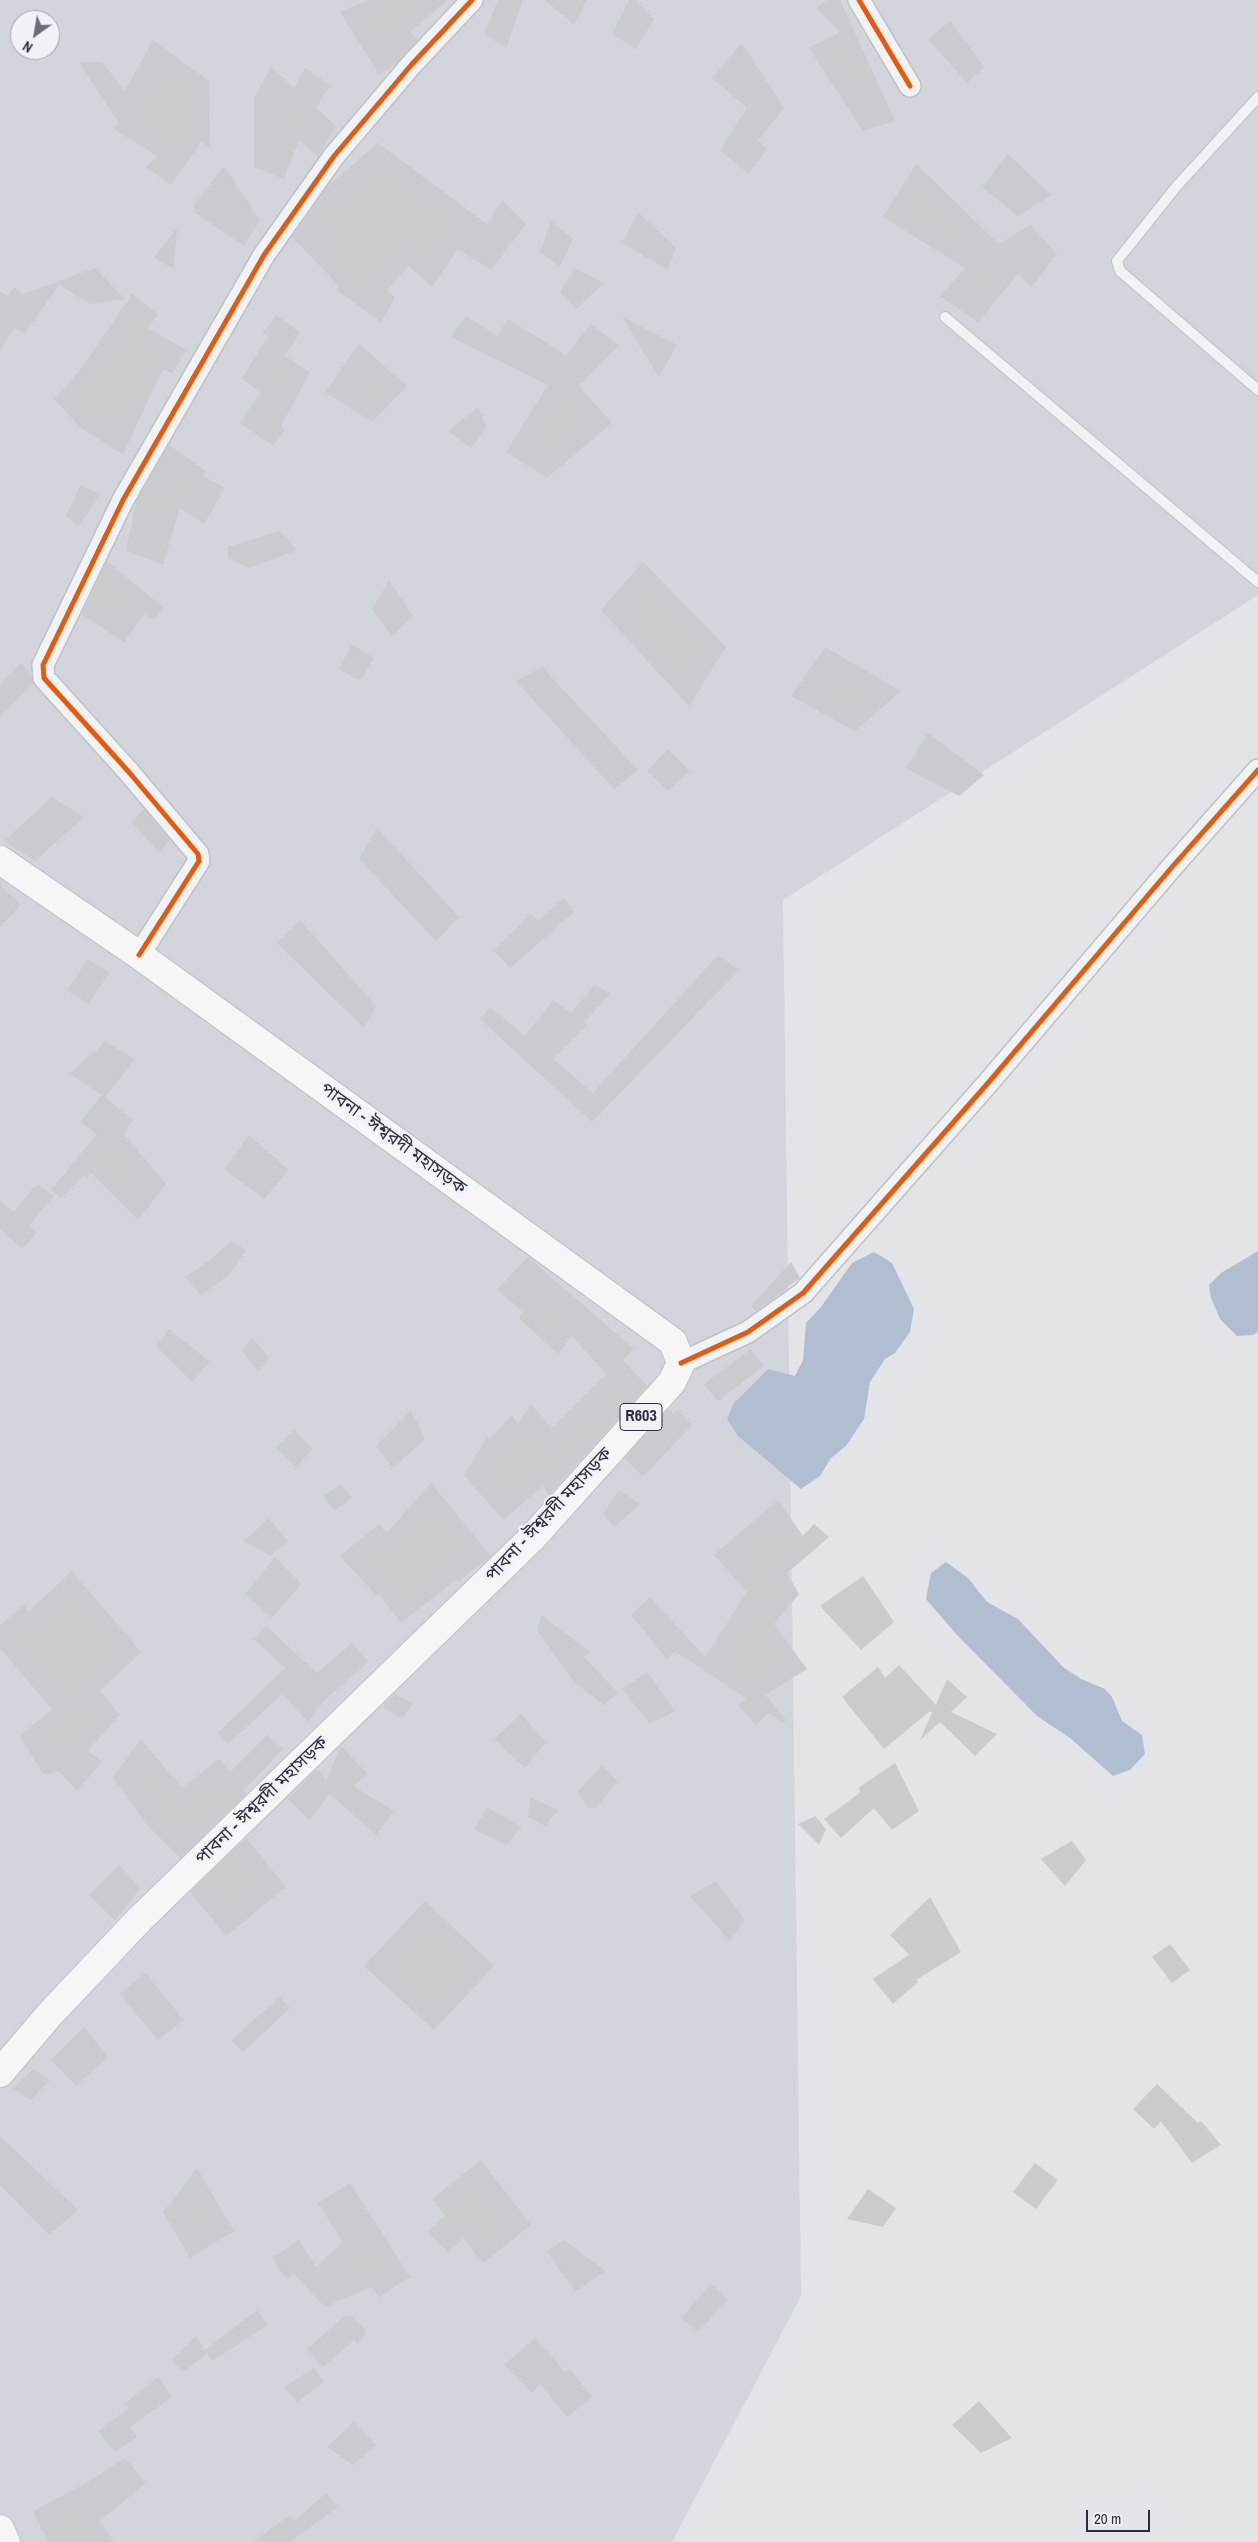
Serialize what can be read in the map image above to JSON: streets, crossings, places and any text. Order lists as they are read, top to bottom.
{
  "streets": {
    "main road": ["পাবনা - ঈশ্বরদী মহাসড়ক", "R603"]
  },
  "scale_bar": "20 m",
  "north": "bottom left"
}
